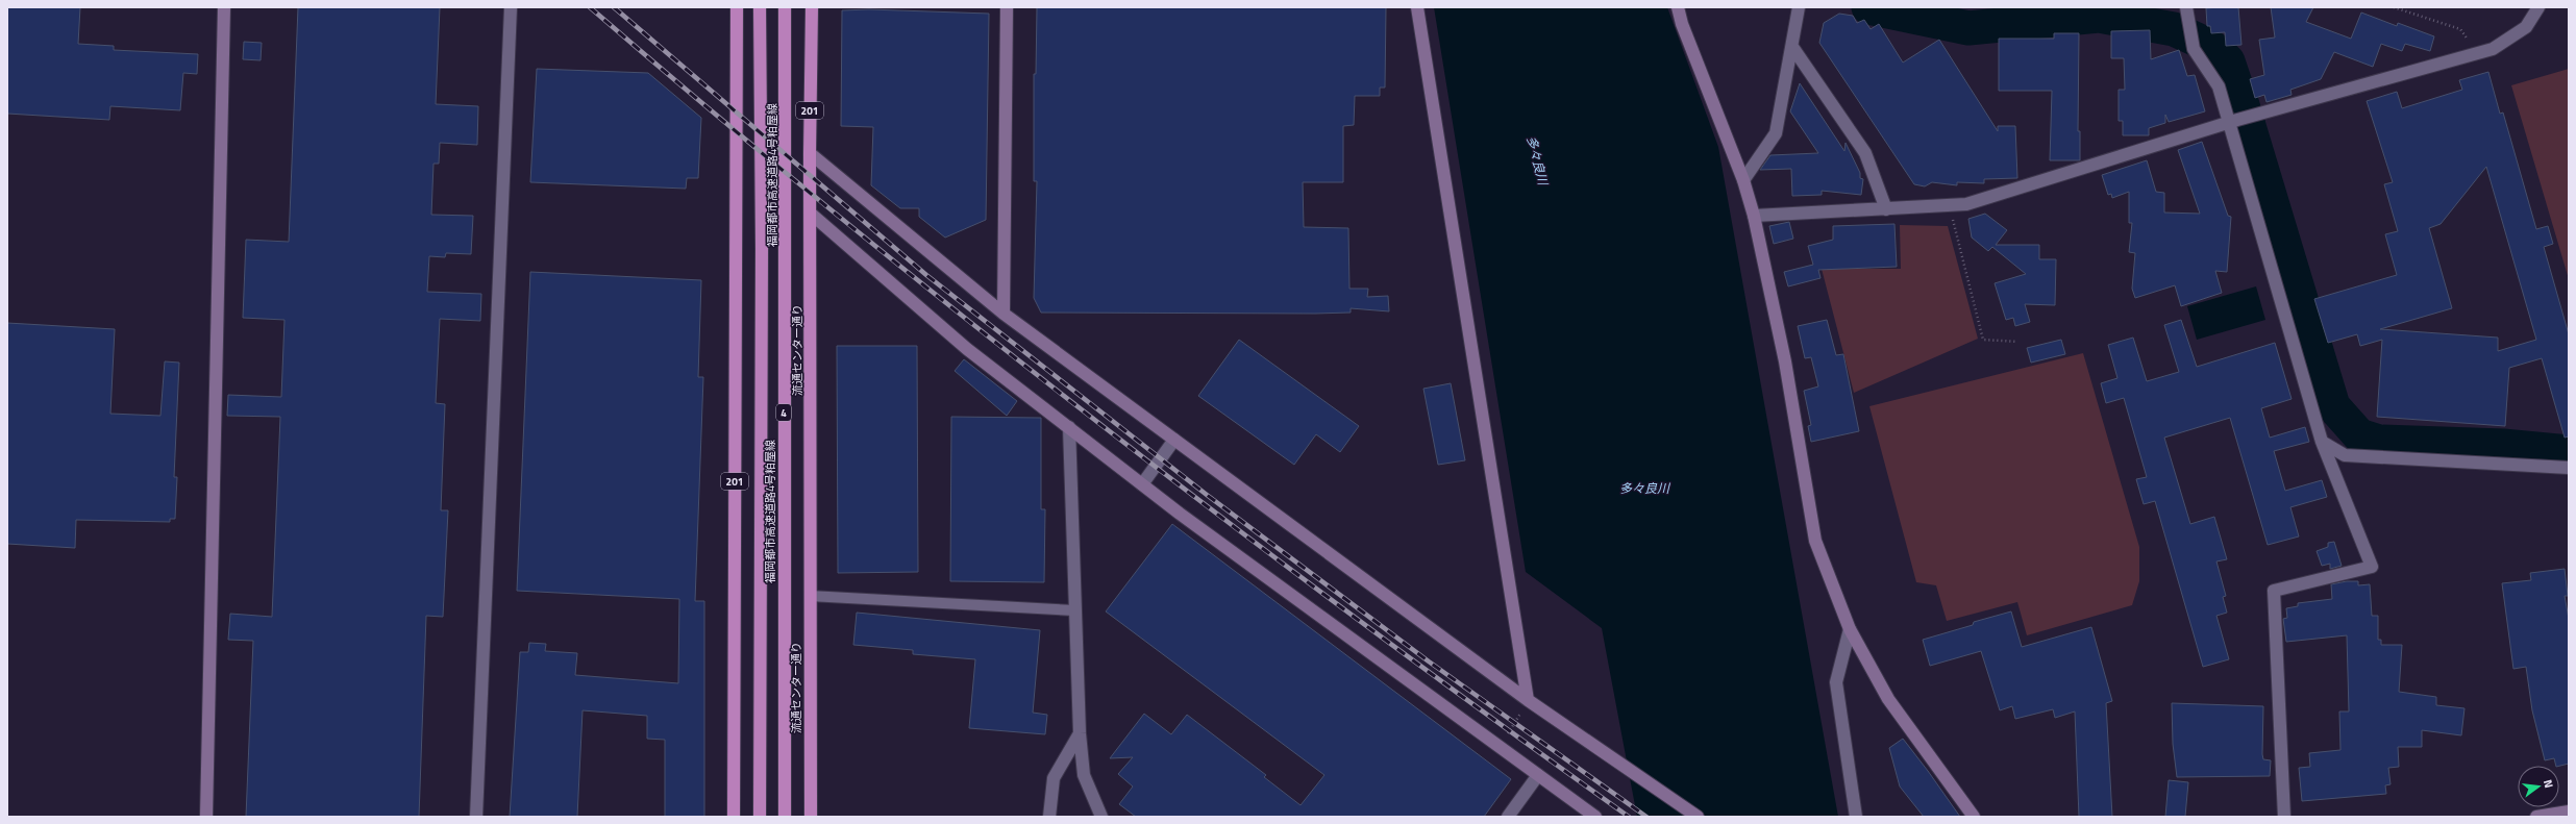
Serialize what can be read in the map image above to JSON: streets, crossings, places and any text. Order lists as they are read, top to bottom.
{
  "streets": {
    "highway": [
      "201",
      "福岡都市高速道路4号粕屋線",
      "流通センター通り",
      "4"
    ]
  },
  "water": ["多々良川"],
  "north": "right"
}
